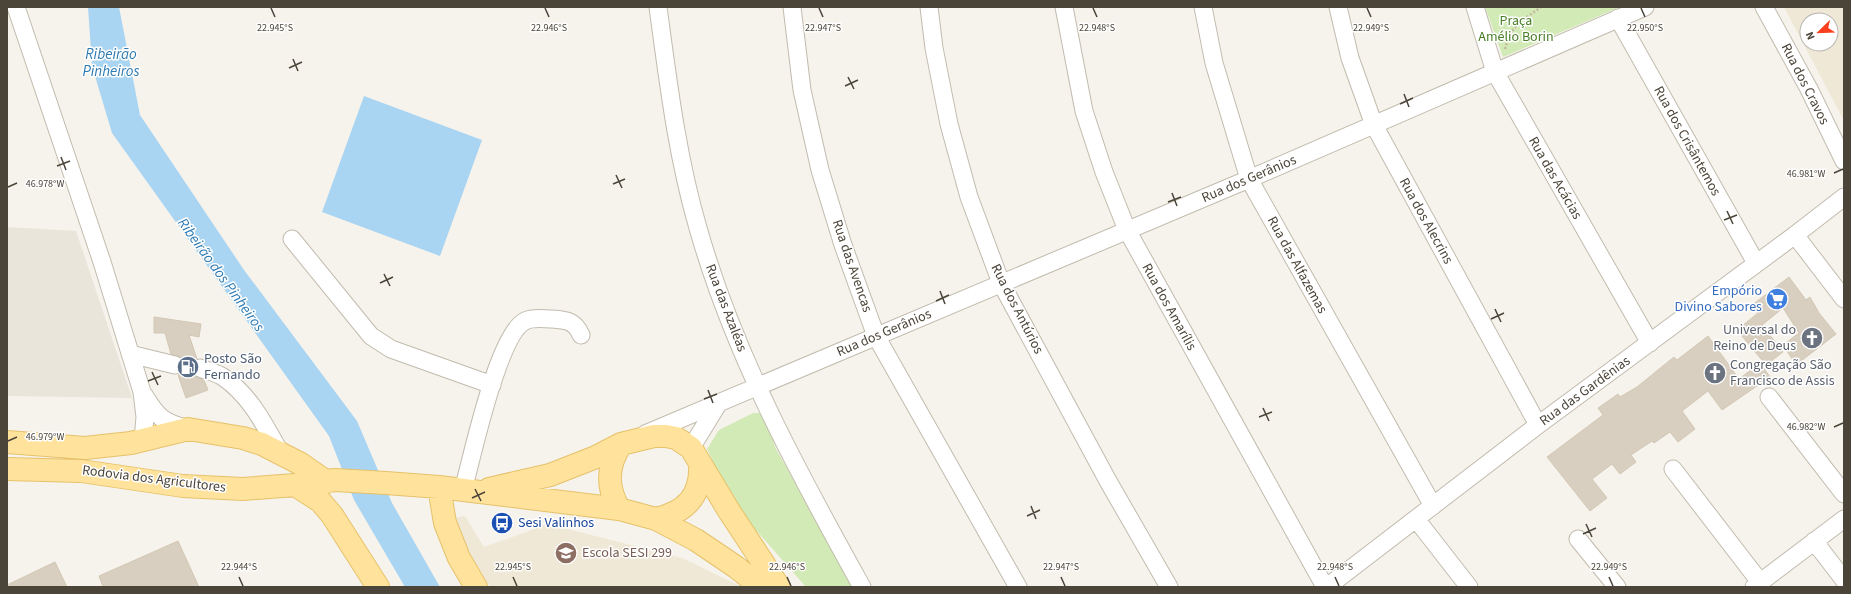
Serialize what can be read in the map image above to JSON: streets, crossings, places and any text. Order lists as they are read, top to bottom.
{
  "streets": {
    "main road": ["Rodovia dos Agricultores"],
    "street": [
      "Rua dos Cravos",
      "Rua dos Crisântemos",
      "Rua das Acácias",
      "Rua dos Gerânios",
      "Rua dos Alecrins",
      "Rua das Alfazemas",
      "Rua das Avencas",
      "Rua dos Amarílis",
      "Rua das Azaléas",
      "Rua dos Antúrios",
      "Rua das Gardênias"
    ]
  },
  "crossings": [
    ["Rua dos Crisântemos", "Rua dos Gerânios"],
    ["Rua dos Crisântemos", "Rua das Gardênias"],
    ["Rua das Acácias", "Rua dos Gerânios"],
    ["Rua das Acácias", "Rua das Gardênias"],
    ["Rua dos Gerânios", "Rua dos Alecrins"],
    ["Rua dos Gerânios", "Rua das Alfazemas"],
    ["Rua dos Gerânios", "Rua das Avencas"],
    ["Rua dos Gerânios", "Rua dos Amarílis"],
    ["Rua dos Gerânios", "Rua das Azaléas"],
    ["Rua dos Gerânios", "Rua dos Antúrios"],
    ["Rua dos Alecrins", "Rua das Gardênias"],
    ["Rua das Alfazemas", "Rua das Gardênias"],
    ["Rua dos Amarílis", "Rua das Gardênias"]
  ],
  "water": ["Ribeirão Pinheiros", "Ribeirão dos Pinheiros"],
  "parks": ["Praça Amélio Borin"],
  "places": {
    "supermarket": ["Empório Divino Sabores"],
    "church": ["Universal do Reino de Deus", "Congregação São Francisco de Assis"],
    "fuel station": ["Posto São Fernando"],
    "bus stop": ["Sesi Valinhos"],
    "school or university": ["Escola SESI 299"]
  },
  "north": "bottom left",
  "coordinates": [
    "22.945°S",
    "22.946°S",
    "22.947°S",
    "22.948°S",
    "22.949°S",
    "22.950°S",
    "46.981°W",
    "46.978°W",
    "46.982°W",
    "46.979°W",
    "22.944°S"
  ]
}
